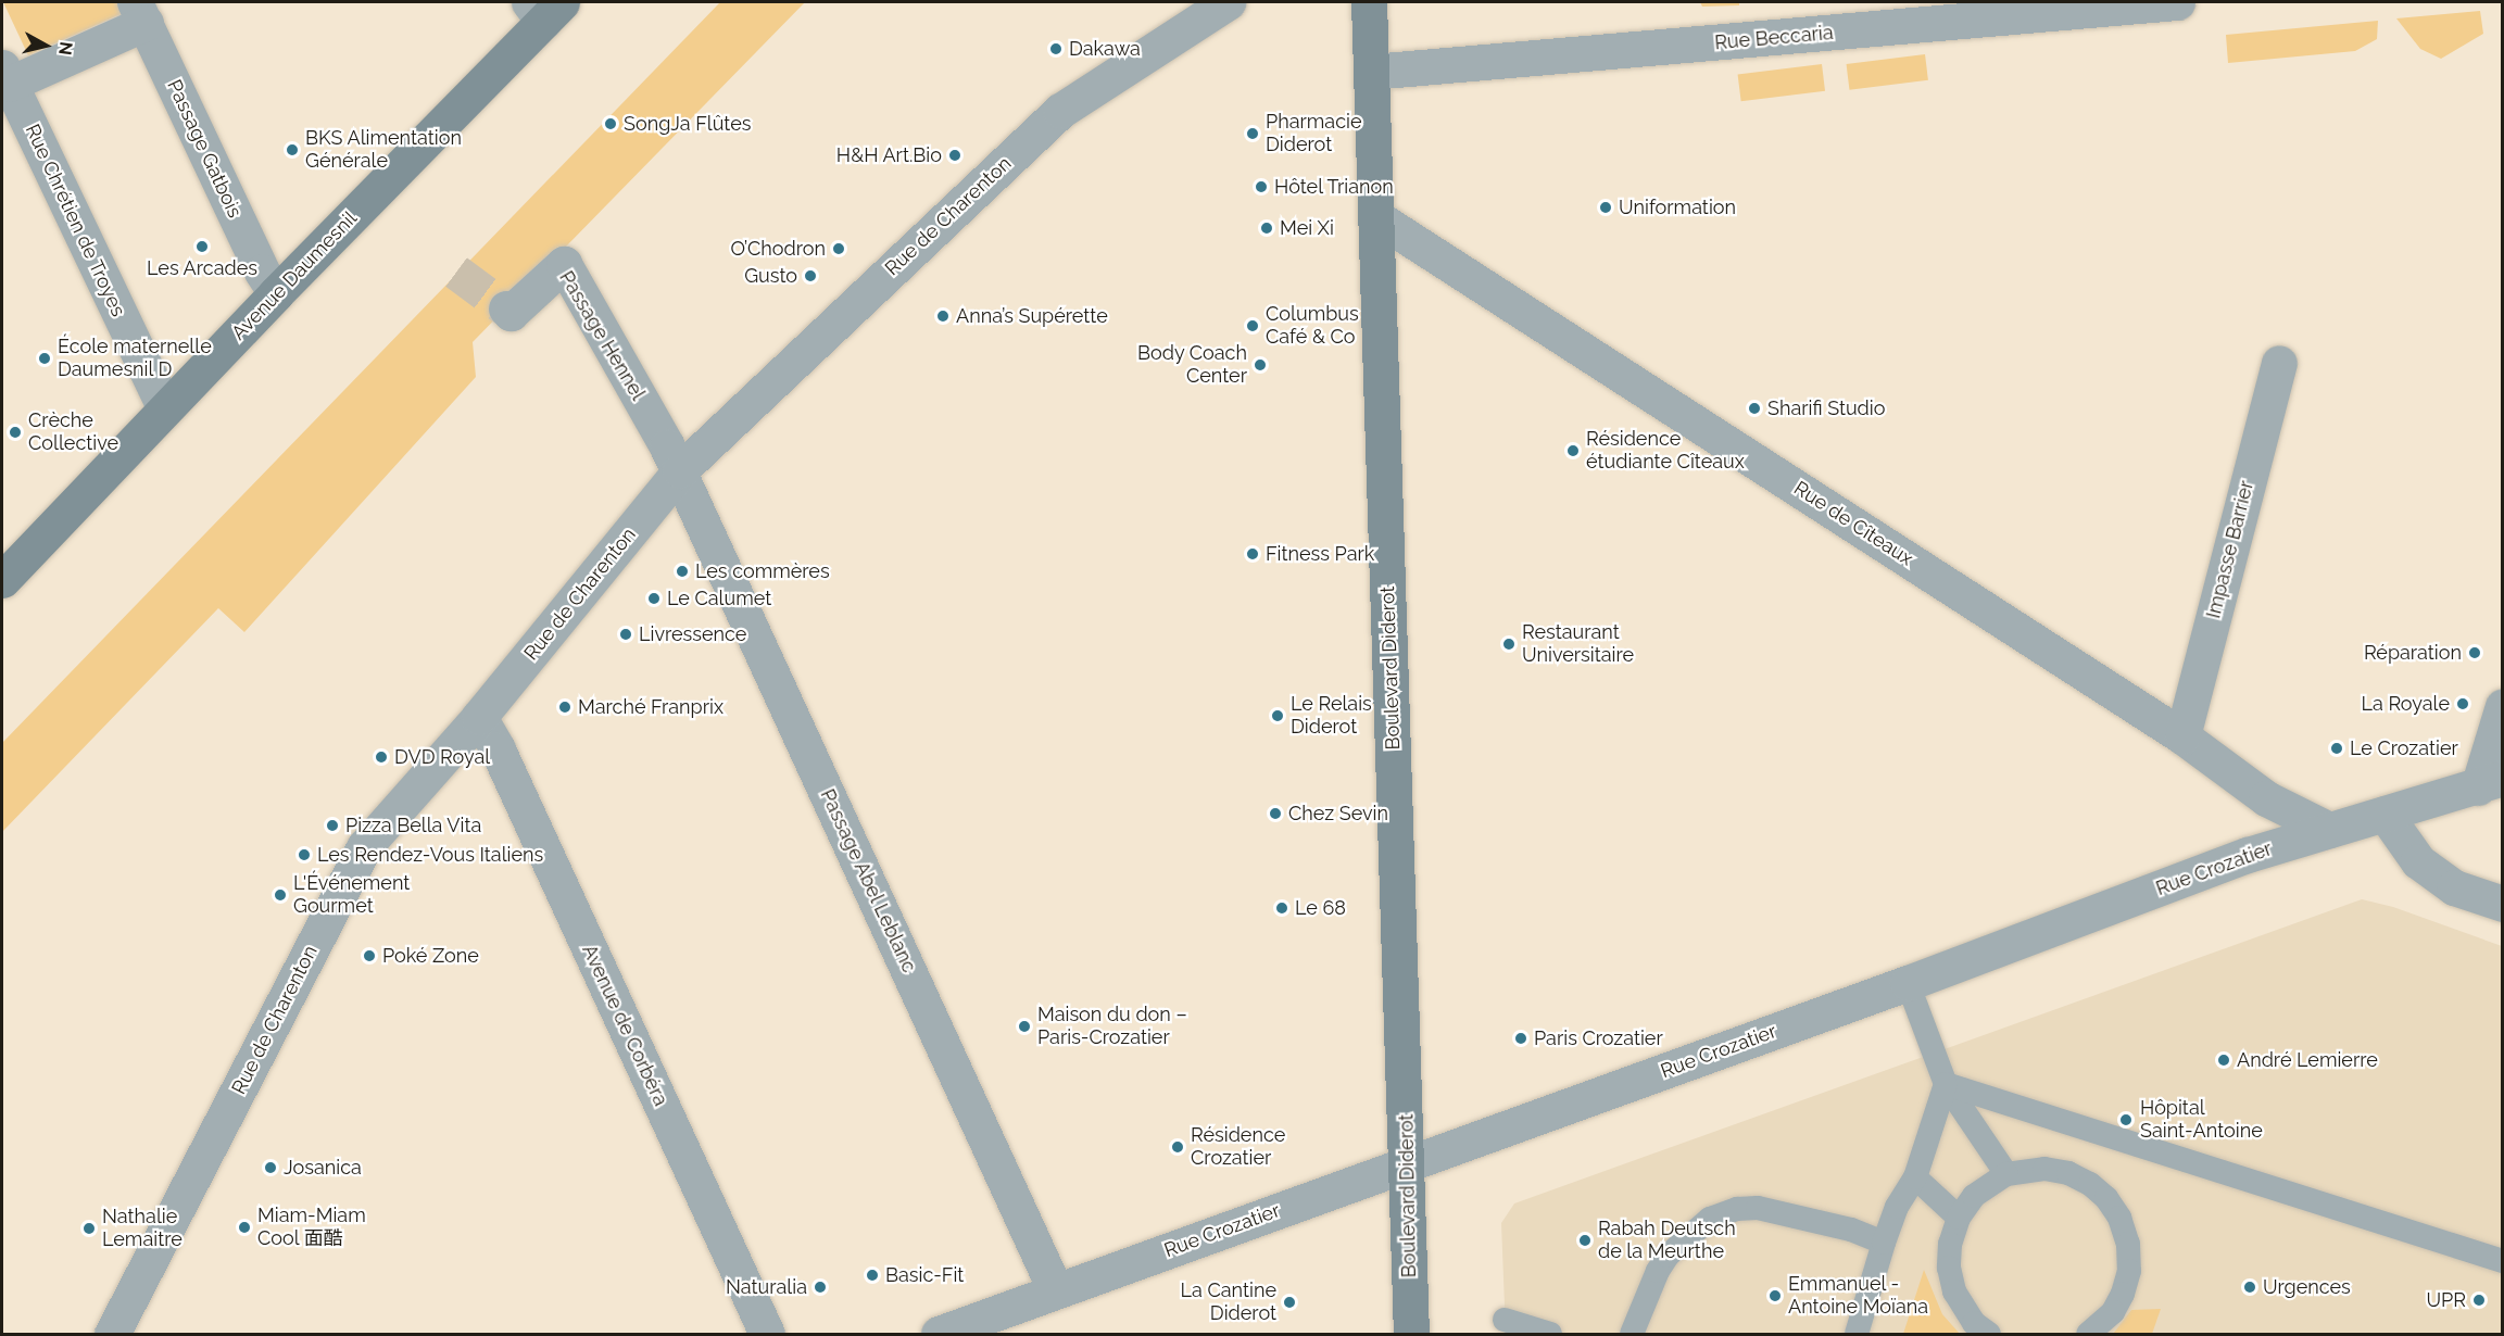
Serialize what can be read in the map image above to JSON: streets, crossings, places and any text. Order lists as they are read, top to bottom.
{
  "streets": {
    "main road": ["Avenue Daumesnil", "Boulevard Diderot"],
    "street": [
      "Rue Beccaria",
      "Passage Gatbois",
      "Rue de Charenton",
      "Rue Chrétien de Troyes",
      "Passage Hennel",
      "Rue de Cîteaux",
      "Impasse Barrier",
      "Rue Crozatier",
      "Passage Abel Leblanc",
      "Avenue de Corbéra"
    ]
  },
  "crossings": [
    ["Rue Beccaria", "Boulevard Diderot"],
    ["Passage Gatbois", "Avenue Daumesnil"],
    ["Rue de Charenton", "Passage Hennel"],
    ["Rue de Charenton", "Passage Abel Leblanc"],
    ["Rue de Charenton", "Avenue de Corbéra"],
    ["Rue Chrétien de Troyes", "Avenue Daumesnil"],
    ["Passage Hennel", "Passage Abel Leblanc"],
    ["Rue de Cîteaux", "Impasse Barrier"],
    ["Rue de Cîteaux", "Boulevard Diderot"],
    ["Rue de Cîteaux", "Rue Crozatier"],
    ["Boulevard Diderot", "Rue Crozatier"],
    ["Rue Crozatier", "Passage Abel Leblanc"]
  ],
  "places": [
    "Dakawa",
    "SongJa Flûtes",
    "Pharmacie Diderot",
    "BKS Alimentation Générale",
    "H&H Art.Bio",
    "Hôtel Trianon",
    "Uniformation",
    "Mei Xi",
    "Les Arcades",
    "O’Chodron",
    "Gusto",
    "Anna’s Supérette",
    "Columbus Café & Co",
    "École maternelle Daumesnil D",
    "Body Coach Center",
    "Sharifi Studio",
    "Crèche Collective",
    "Résidence étudiante Cîteaux",
    "Fitness Park",
    "Les commères",
    "Le Calumet",
    "Livressence",
    "Restaurant Universitaire",
    "Réparation",
    "La Royale",
    "Marché Franprix",
    "Le Relais Diderot",
    "Le Crozatier",
    "DVD Royal",
    "Chez Sevin",
    "Pizza Bella Vita",
    "Les Rendez-Vous Italiens",
    "L'Événement Gourmet",
    "Le 68",
    "Poké Zone",
    "Maison du don – Paris-Crozatier",
    "Paris Crozatier",
    "André Lemierre",
    "Hôpital Saint-Antoine",
    "Résidence Crozatier",
    "Josanica",
    "Miam-Miam Cool 面酷",
    "Nathalie Lemaitre",
    "Rabah Deutsch de la Meurthe",
    "Basic-Fit",
    "Naturalia",
    "Urgences",
    "Emmanuel - Antoine Moïana",
    "UPR",
    "La Cantine Diderot"
  ],
  "north": "right"
}
